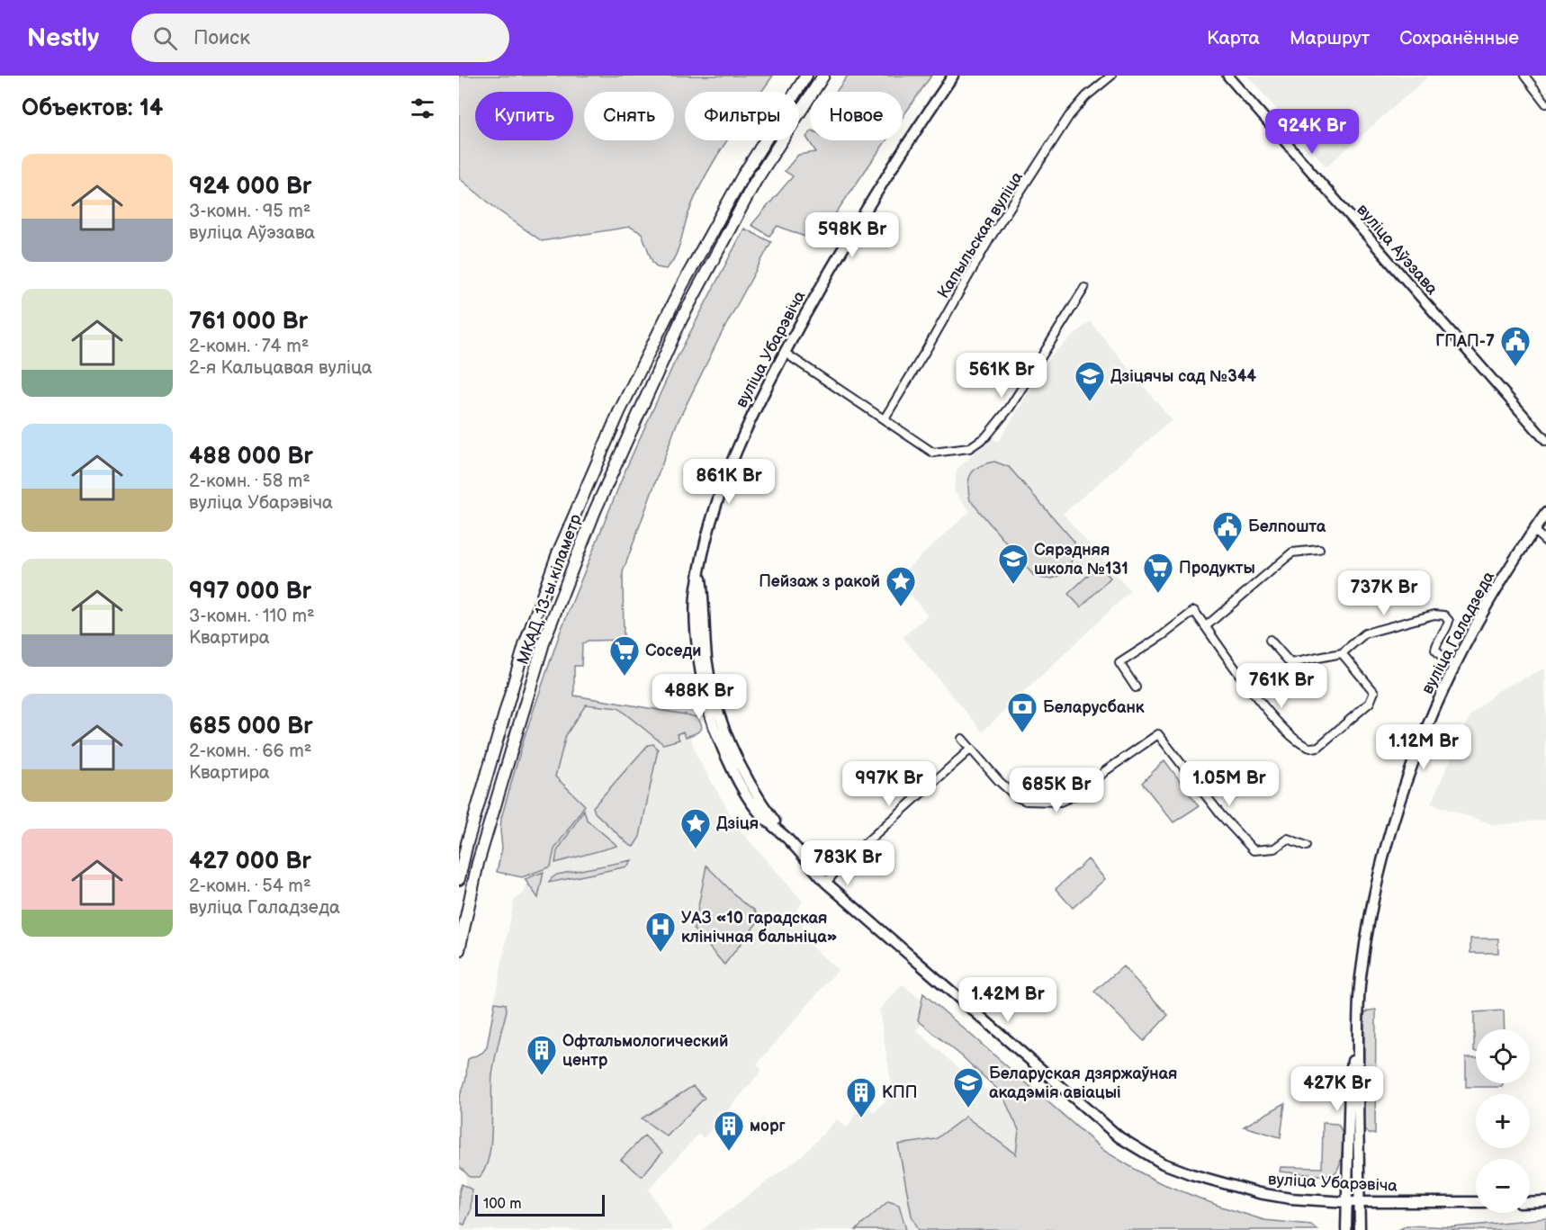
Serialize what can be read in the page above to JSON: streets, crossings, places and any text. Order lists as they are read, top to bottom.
{
  "streets": {
    "highway": ["МКАД, 13-ы кіламетр"],
    "main road": ["вуліца Убарэвіча", "вуліца Галадзеда"],
    "street": ["Капыльская вуліца", "вуліца Аўэзава"]
  },
  "crossings": [
    ["вуліца Убарэвіча", "вуліца Галадзеда"]
  ],
  "places": {
    "public building": ["ГПАП-7", "Белпошта"],
    "school or university": ["Дзіцячы сад №344", "Сярэдняя школа №131", "Беларуская дзяржаўная акадэмія авіацыі"],
    "supermarket": ["Продукты", "Соседи"],
    "place": ["Пейзаж з ракой", "Дзіця"],
    "bank": ["Беларусбанк"],
    "hospital": ["УАЗ «10 гарадская клінічная бальніца»"],
    "building": ["Офтальмологический центр", "КПП", "морг"]
  },
  "scale_bar": "100 m",
  "page": {
    "header": "Nestly",
    "search": "Поиск",
    "nav": ["Карта", "Маршрут", "Сохранённые"],
    "heading": "Объектов: 14",
    "chip": [
      "Купить",
      "Снять",
      "Фильтры",
      "Новое"
    ],
    "price": [
      "924K Br",
      "598K Br",
      "561K Br",
      "861K Br",
      "737K Br",
      "761K Br",
      "488K Br",
      "1.12M Br",
      "997K Br",
      "1.05M Br",
      "685K Br",
      "783K Br",
      "1.42M Br",
      "427K Br"
    ],
    "list": [
      {
        "name": "924 000 Br",
        "note": "3-комн. · 95 m² · вуліца Аўэзава"
      },
      {
        "name": "761 000 Br",
        "note": "2-комн. · 74 m² · 2-я Кальцавая вуліца"
      },
      {
        "name": "488 000 Br",
        "note": "2-комн. · 58 m² · вуліца Убарэвіча"
      },
      {
        "name": "997 000 Br",
        "note": "3-комн. · 110 m² · Квартира"
      },
      {
        "name": "685 000 Br",
        "note": "2-комн. · 66 m² · Квартира"
      },
      {
        "name": "427 000 Br",
        "note": "2-комн. · 54 m² · вуліца Галадзеда"
      }
    ],
    "map_buttons": ["+", "−"],
    "scale": "100 m"
  }
}
